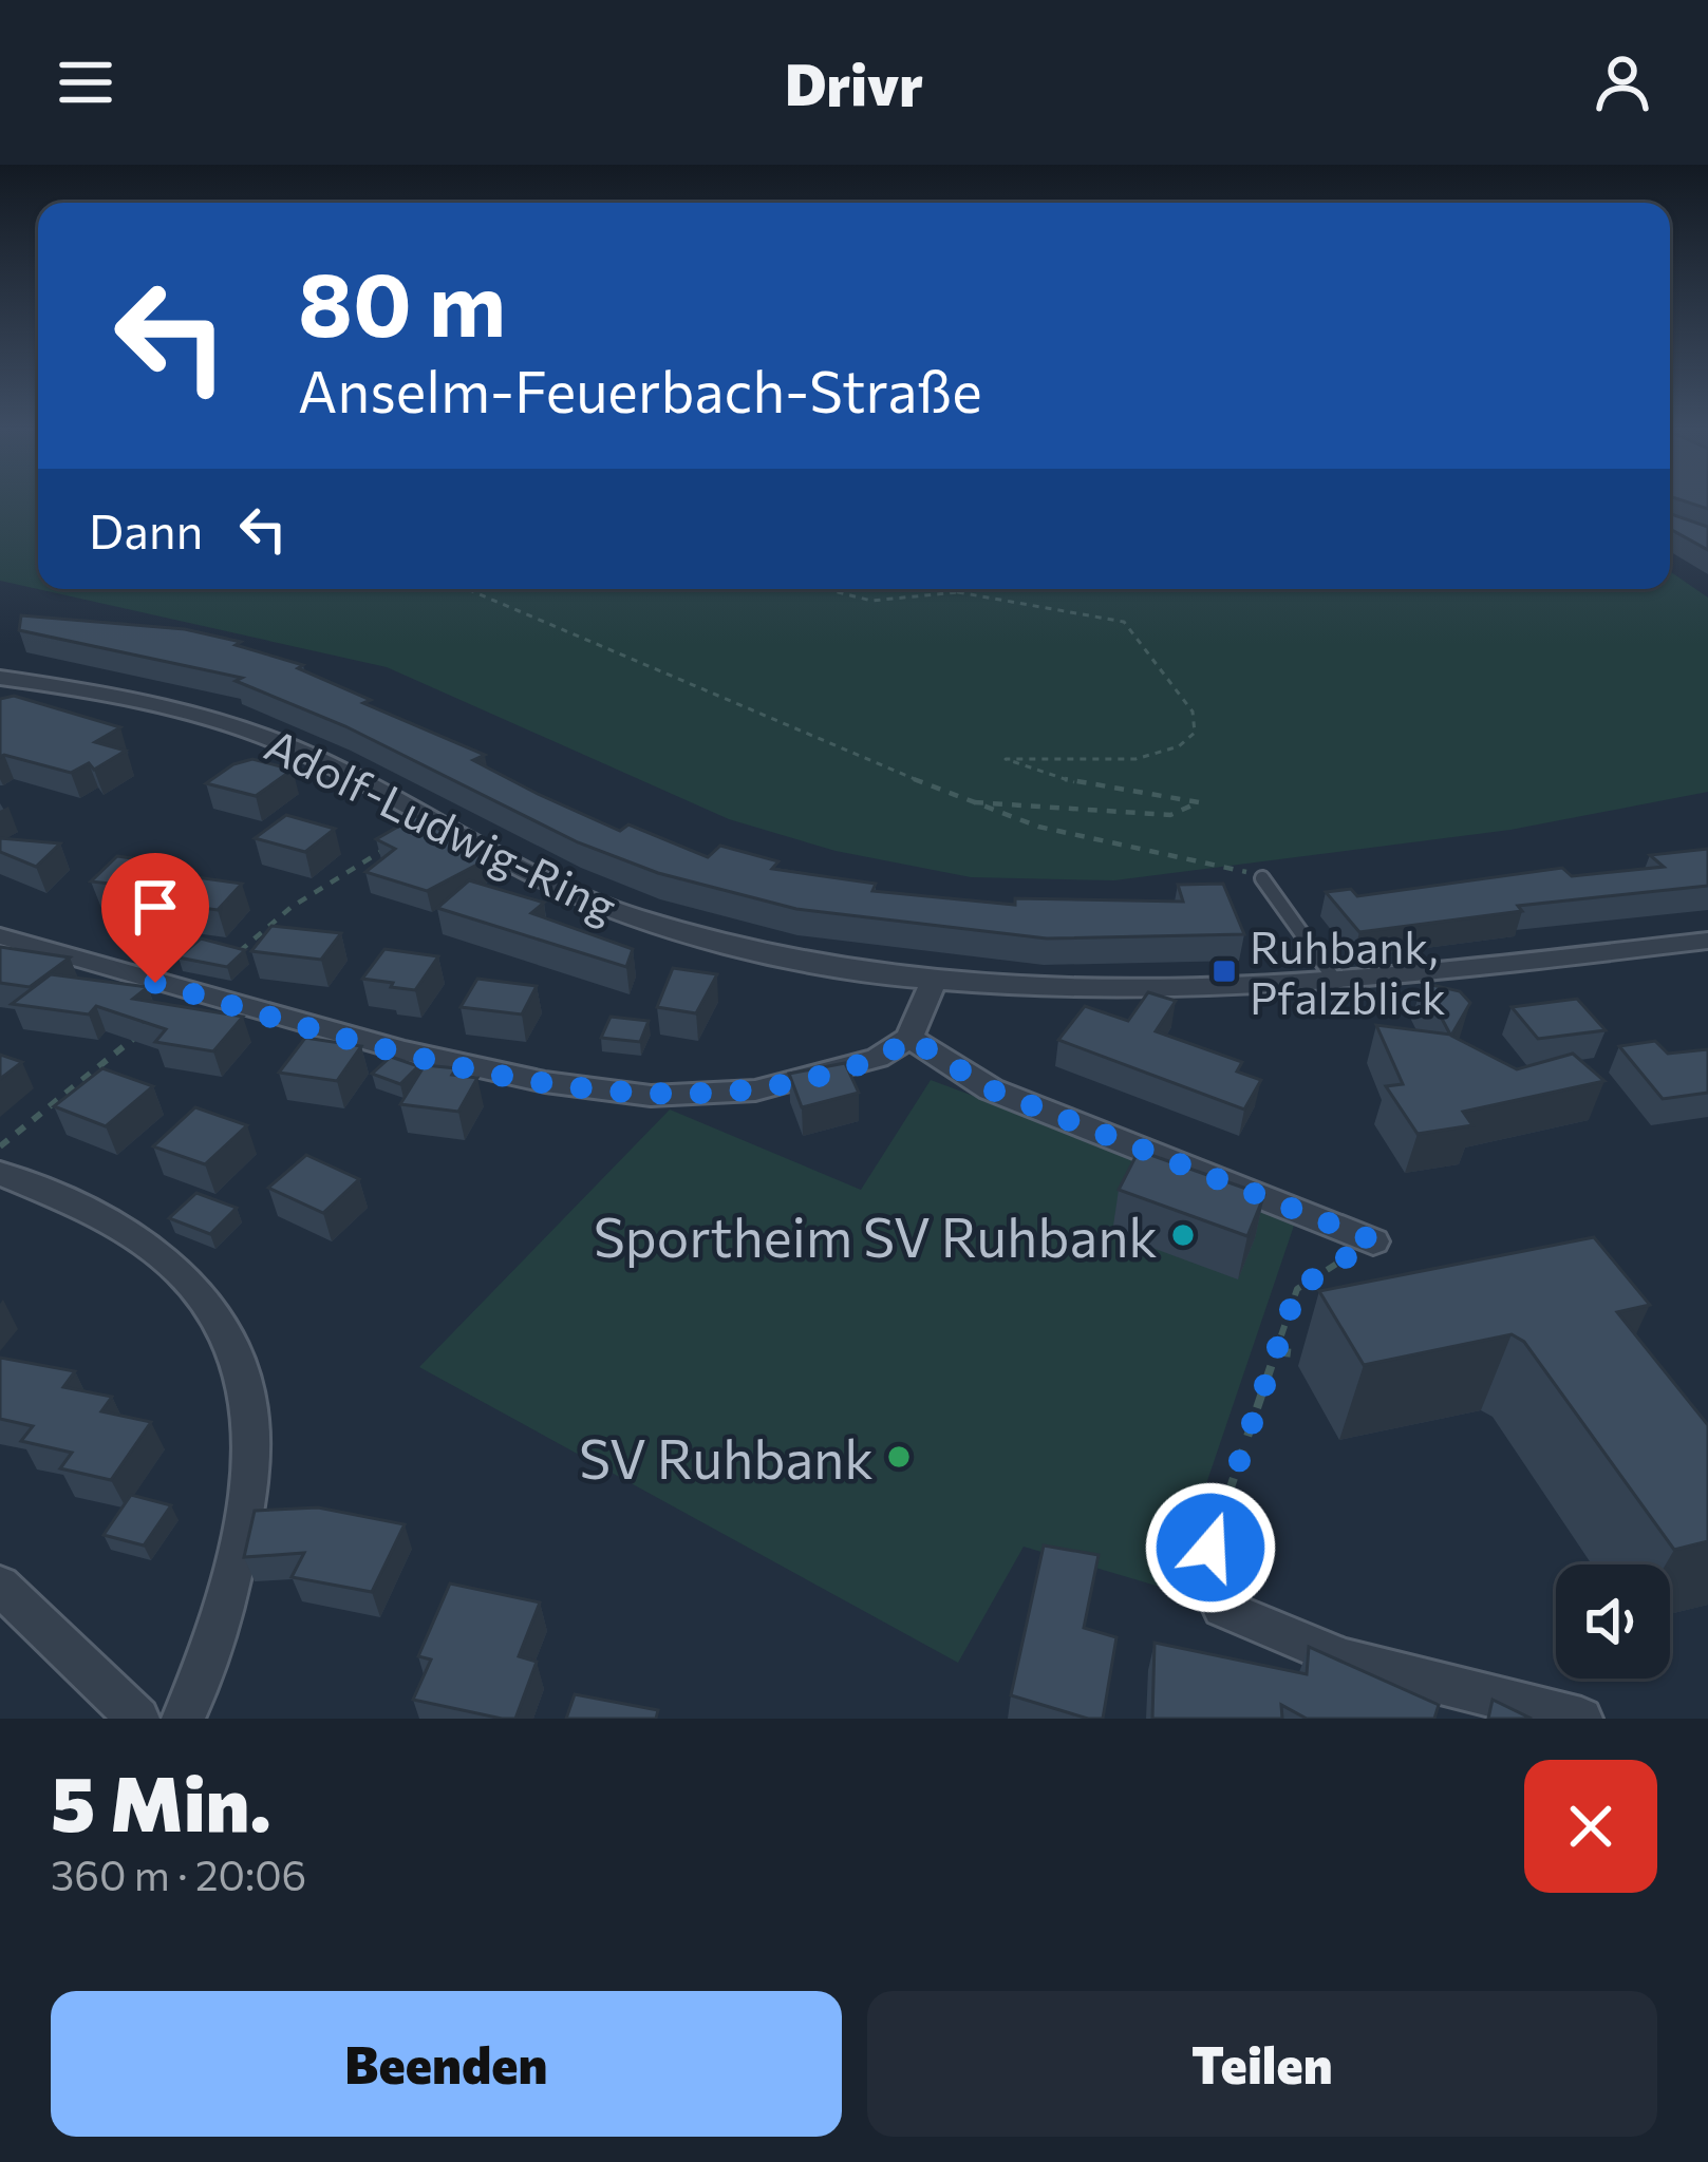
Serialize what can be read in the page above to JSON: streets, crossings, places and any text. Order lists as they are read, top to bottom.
{
  "streets": {
    "street": ["Adolf-Ludwig-Ring"]
  },
  "places": {
    "transit": ["Ruhbank, Pfalzblick"],
    "other": ["Sportheim SV Ruhbank", "SV Ruhbank"]
  },
  "page": {
    "header": "Drivr",
    "turn": ["80 m", "Anselm-Feuerbach-Straße"],
    "then": "Dann",
    "heading": ["5 Min.", "360 m · 20:06"],
    "buttons": ["Beenden", "Teilen"]
  }
}
